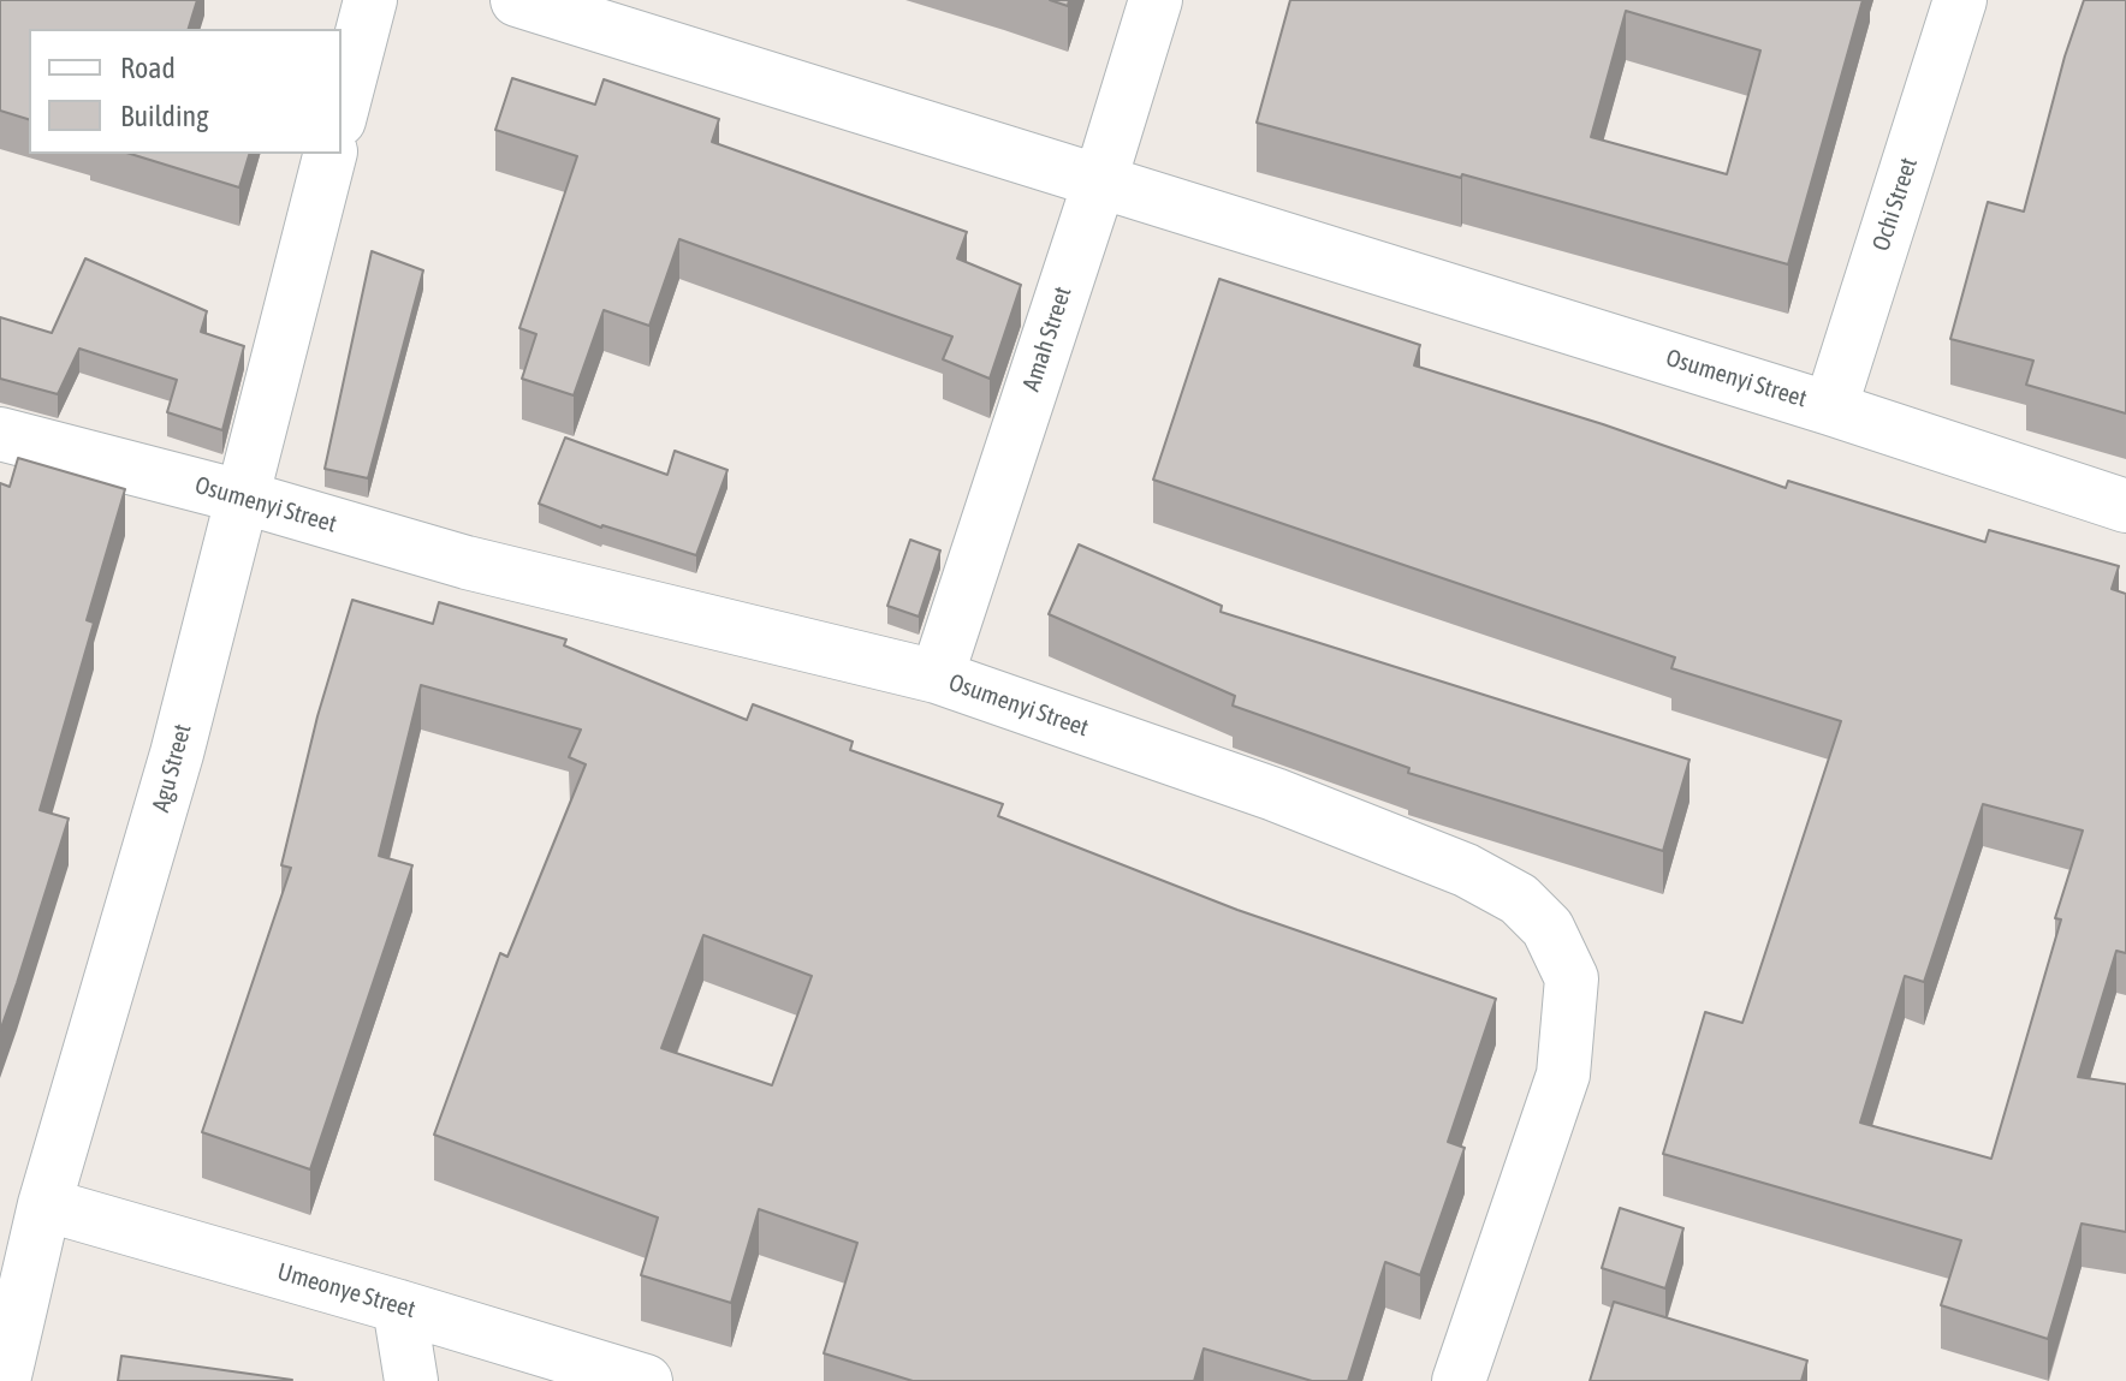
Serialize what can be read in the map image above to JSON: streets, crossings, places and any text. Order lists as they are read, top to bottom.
{
  "streets": {
    "street": [
      "Ochi Street",
      "Amah Street",
      "Osumenyi Street",
      "Agu Street",
      "Umeonye Street"
    ]
  },
  "crossings": [
    ["Ochi Street", "Osumenyi Street"],
    ["Amah Street", "Osumenyi Street"],
    ["Osumenyi Street", "Agu Street"],
    ["Agu Street", "Umeonye Street"]
  ],
  "legend": ["Road", "Building"]
}
